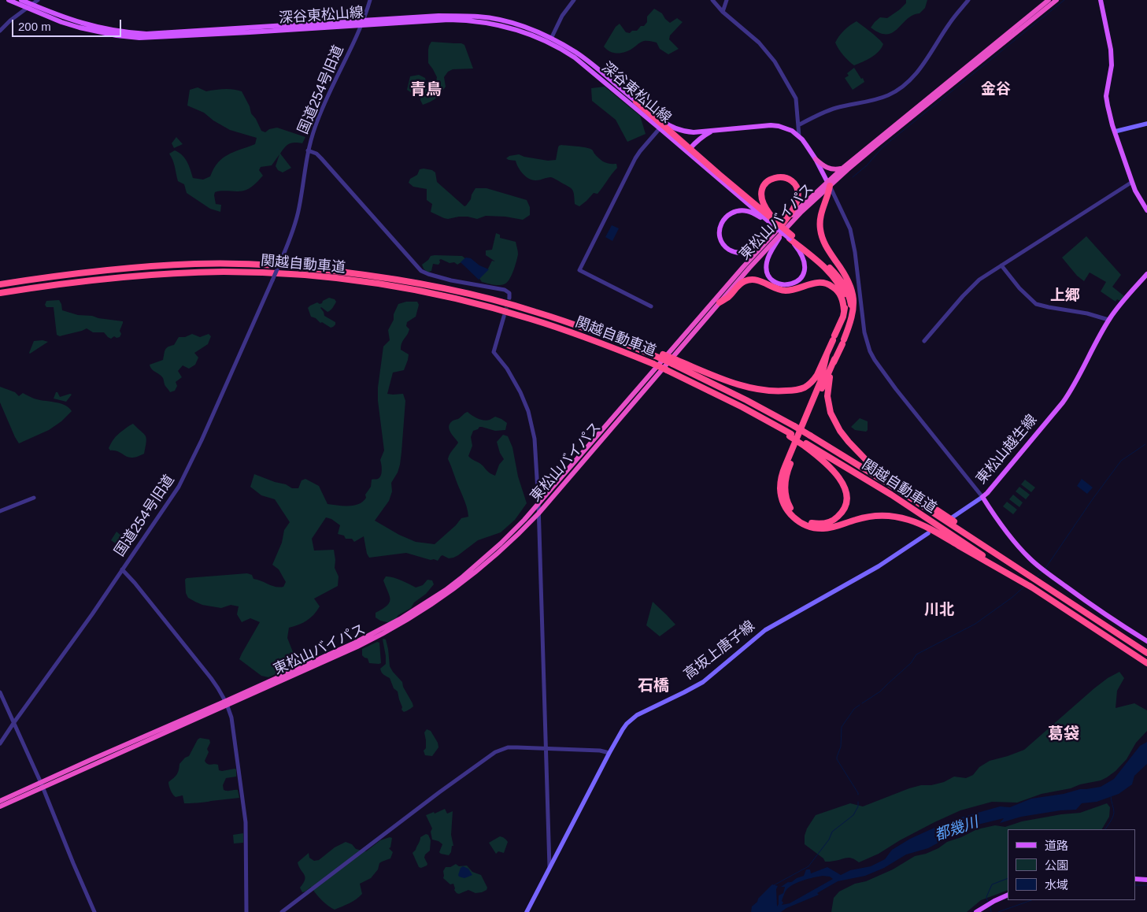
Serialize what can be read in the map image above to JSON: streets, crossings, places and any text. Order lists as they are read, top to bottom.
{
  "streets": {
    "highway": ["東松山バイパス", "関越自動車道"],
    "main road": ["深谷東松山線", "東松山越生線", "高坂上唐子線"],
    "street": ["国道254号旧道"]
  },
  "crossings": [
    ["深谷東松山線", "国道254号旧道"],
    ["深谷東松山線", "東松山バイパス"]
  ],
  "districts": [
    "青鳥",
    "金谷",
    "上郷",
    "川北",
    "石橋",
    "葛袋"
  ],
  "water": ["都幾川"],
  "legend": ["道路", "公園", "水域"],
  "scale_bar": "200 m"
}
